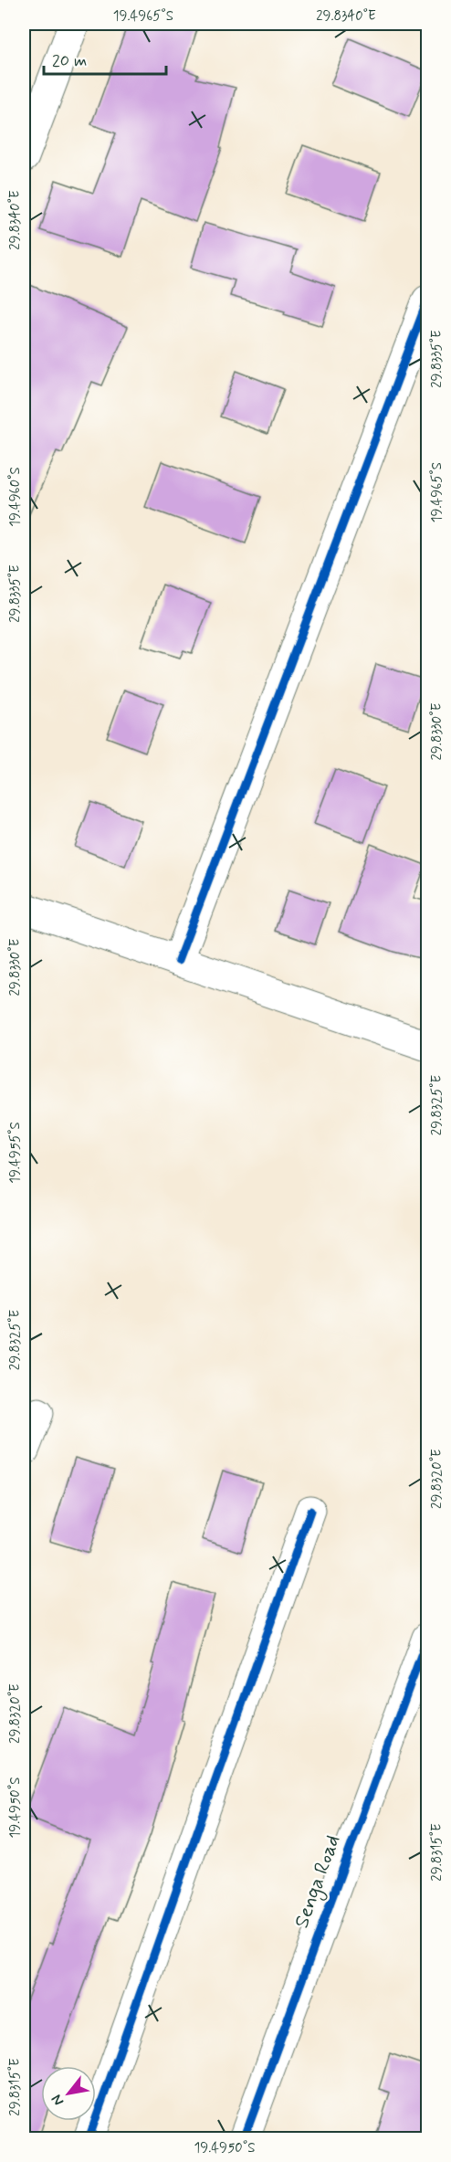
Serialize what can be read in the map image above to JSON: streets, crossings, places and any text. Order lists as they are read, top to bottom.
{
  "streets": {
    "street": ["Senga Road"]
  },
  "scale_bar": "20 m",
  "north": "bottom left",
  "coordinates": [
    "19.4965°S",
    "29.8340°E",
    "29.8335°E",
    "19.4960°S",
    "29.8330°E",
    "29.8325°E",
    "19.4955°S",
    "29.8320°E",
    "19.4950°S",
    "29.8315°E"
  ]
}
